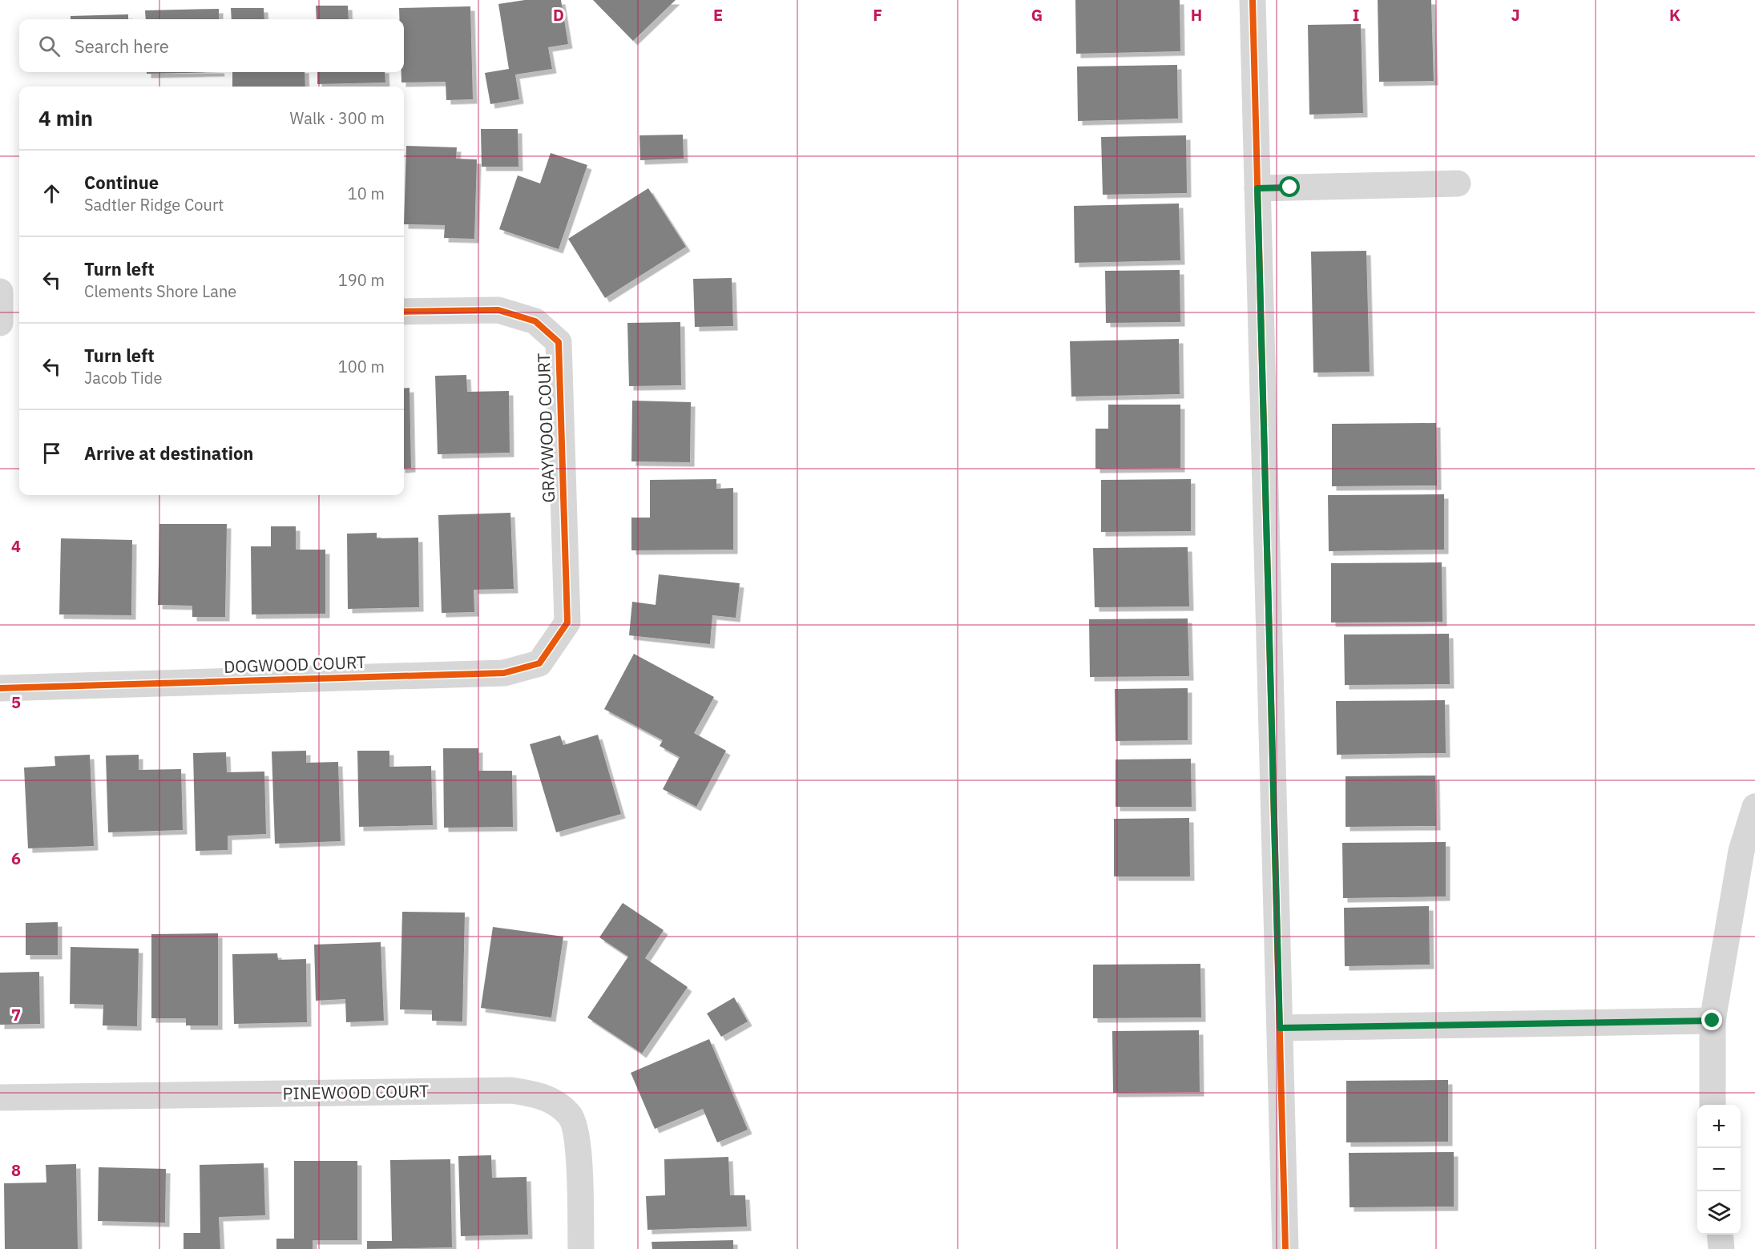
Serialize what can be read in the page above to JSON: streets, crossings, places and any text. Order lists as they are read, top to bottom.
{
  "streets": {
    "street": ["GRAYWOOD COURT", "DOGWOOD COURT", "PINEWOOD COURT"]
  },
  "crossings": [
    ["GRAYWOOD COURT", "DOGWOOD COURT"]
  ],
  "page": {
    "search": "Search here",
    "heading": ["4 min", "Walk · 300 m"],
    "list": [
      ["Continue", "Sadtler Ridge Court", "10 m"],
      ["Turn left", "Clements Shore Lane", "190 m"],
      ["Turn left", "Jacob Tide", "100 m"],
      "Arrive at destination"
    ],
    "map_buttons": ["+", "−"]
  },
  "grid": {
    "columns": [
      "D",
      "E",
      "F",
      "G",
      "H",
      "I",
      "J",
      "K"
    ],
    "rows": [
      "4",
      "5",
      "6",
      "7",
      "8"
    ]
  }
}
